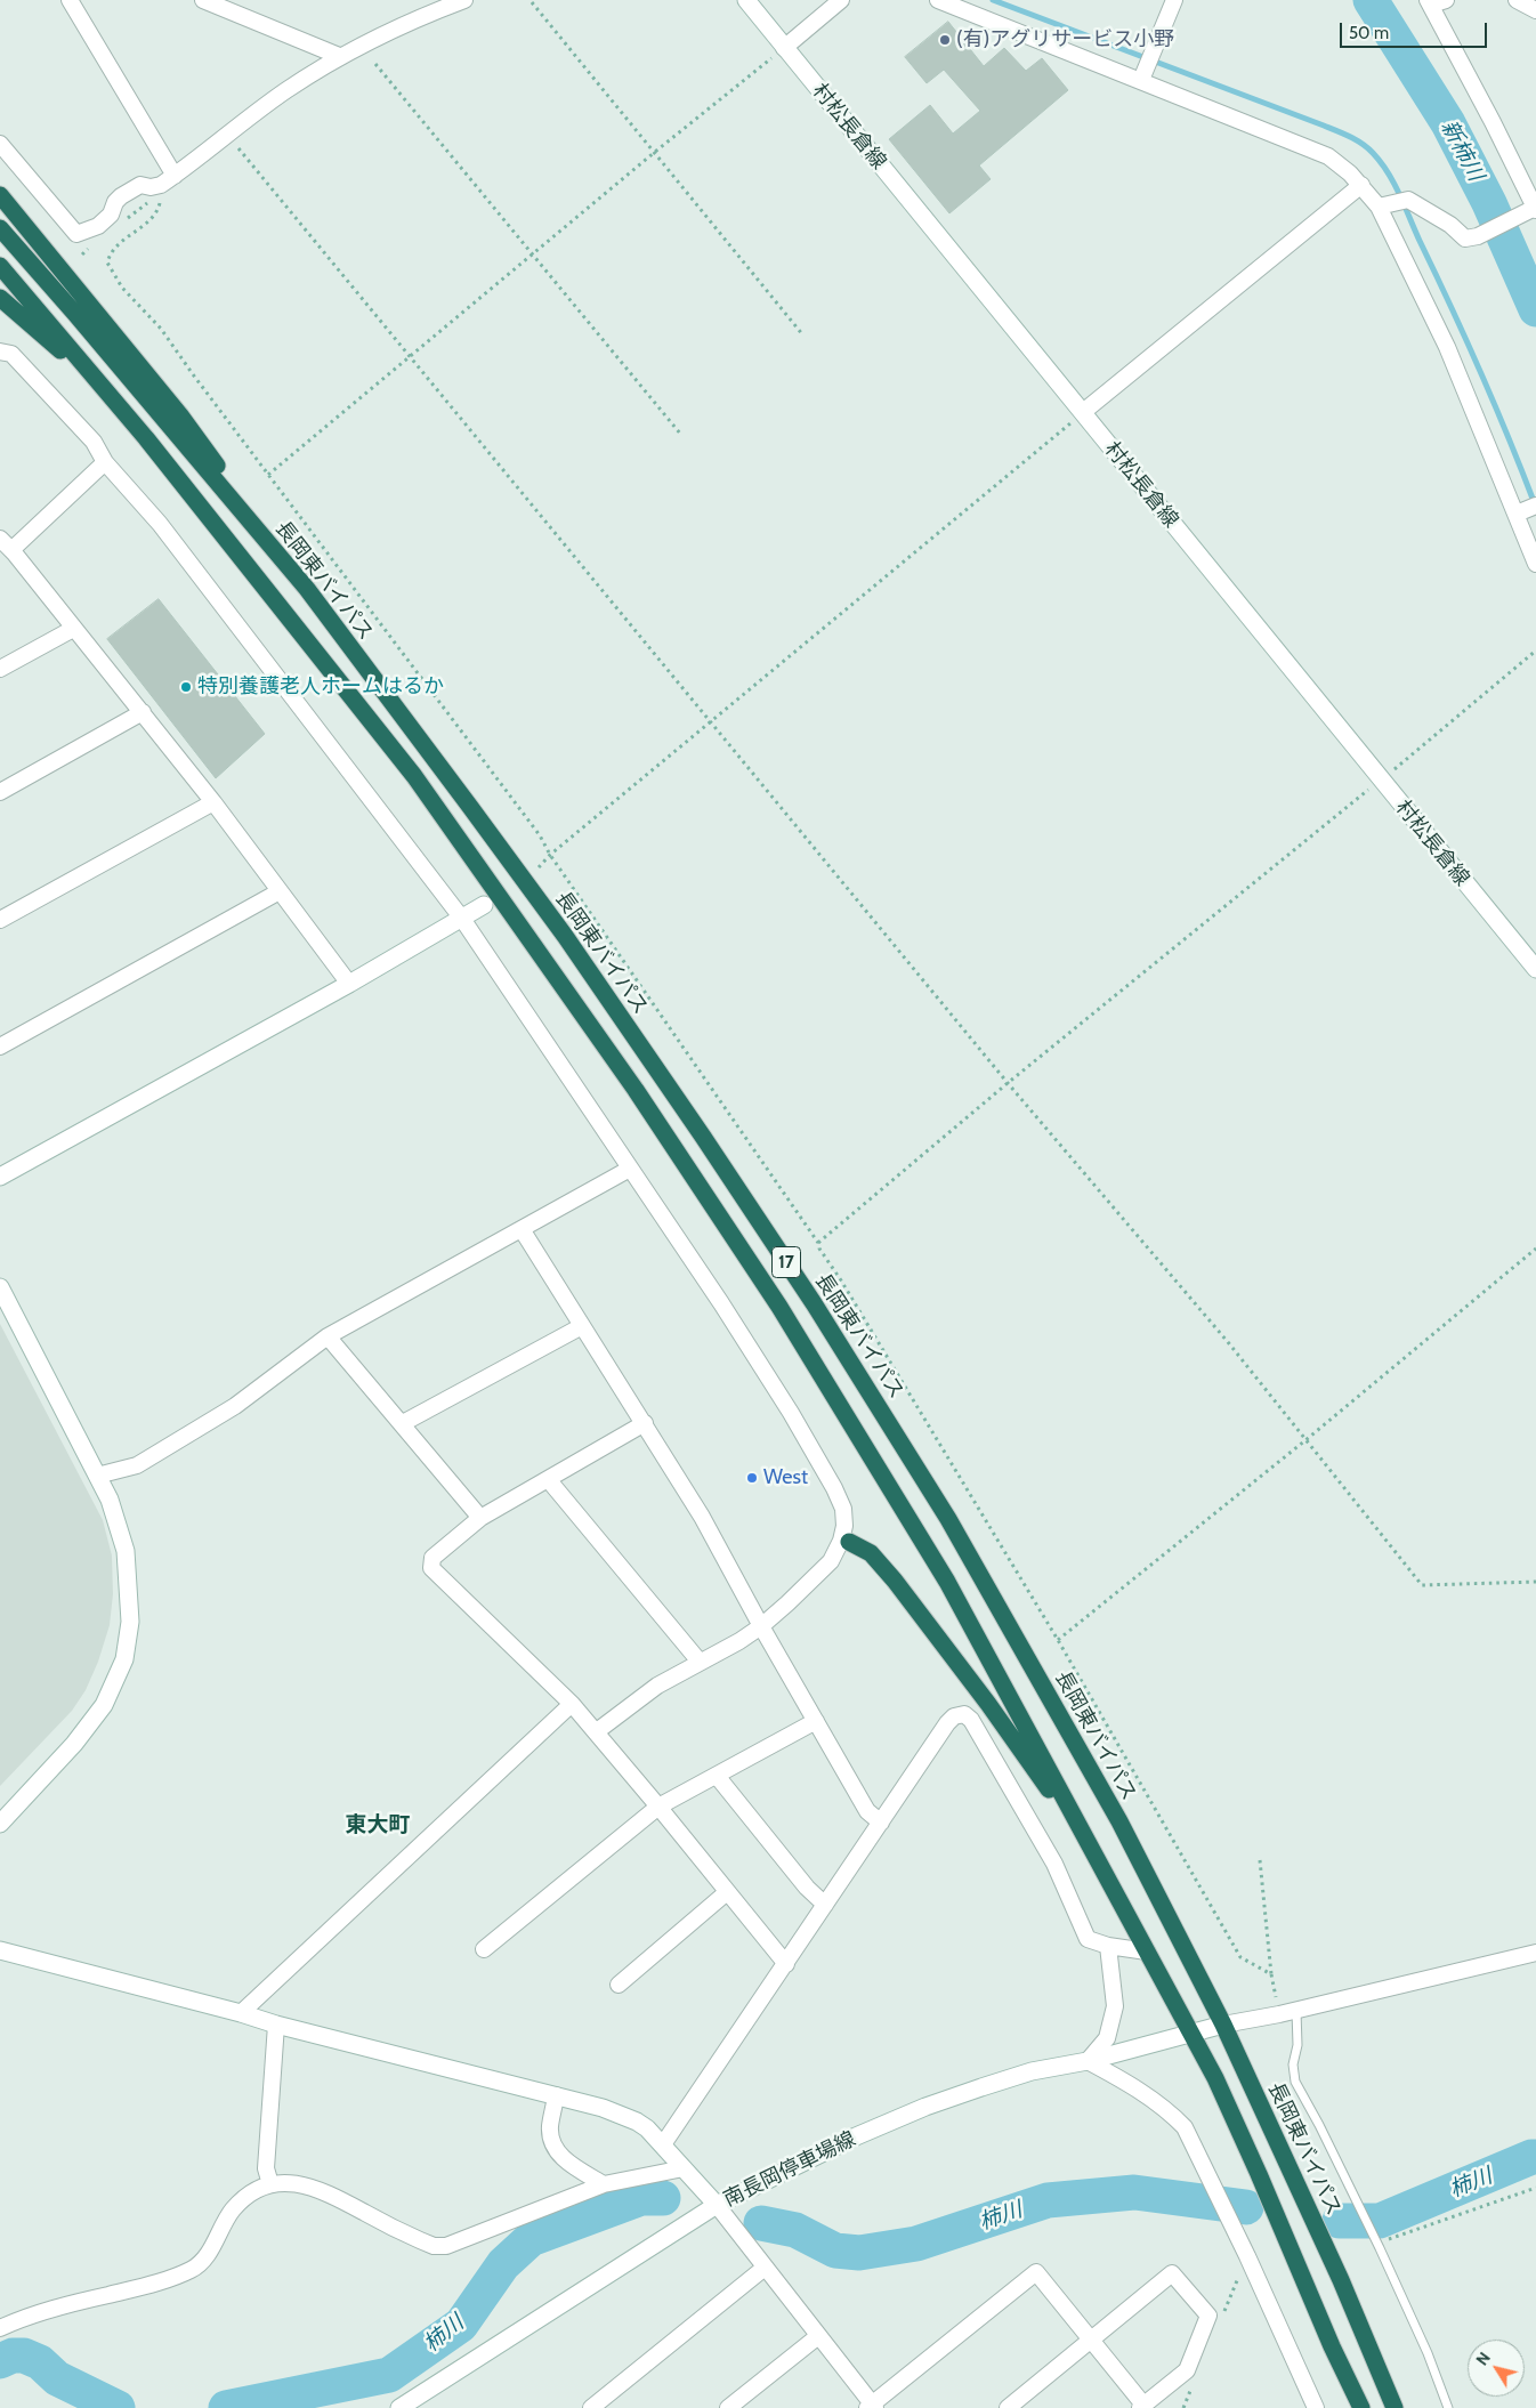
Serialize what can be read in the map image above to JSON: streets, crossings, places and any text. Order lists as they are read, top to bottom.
{
  "streets": {
    "highway": ["長岡東バイパス", "17"],
    "main road": ["村松長倉線", "南長岡停車場線"]
  },
  "crossings": [
    ["長岡東バイパス", "南長岡停車場線"],
    ["17", "南長岡停車場線"]
  ],
  "districts": ["東大町"],
  "water": ["新柿川", "柿川"],
  "places": ["(有)アグリサービス小野", "特別養護老人ホームはるか", "West"],
  "scale_bar": "50 m",
  "north": "top left"
}
